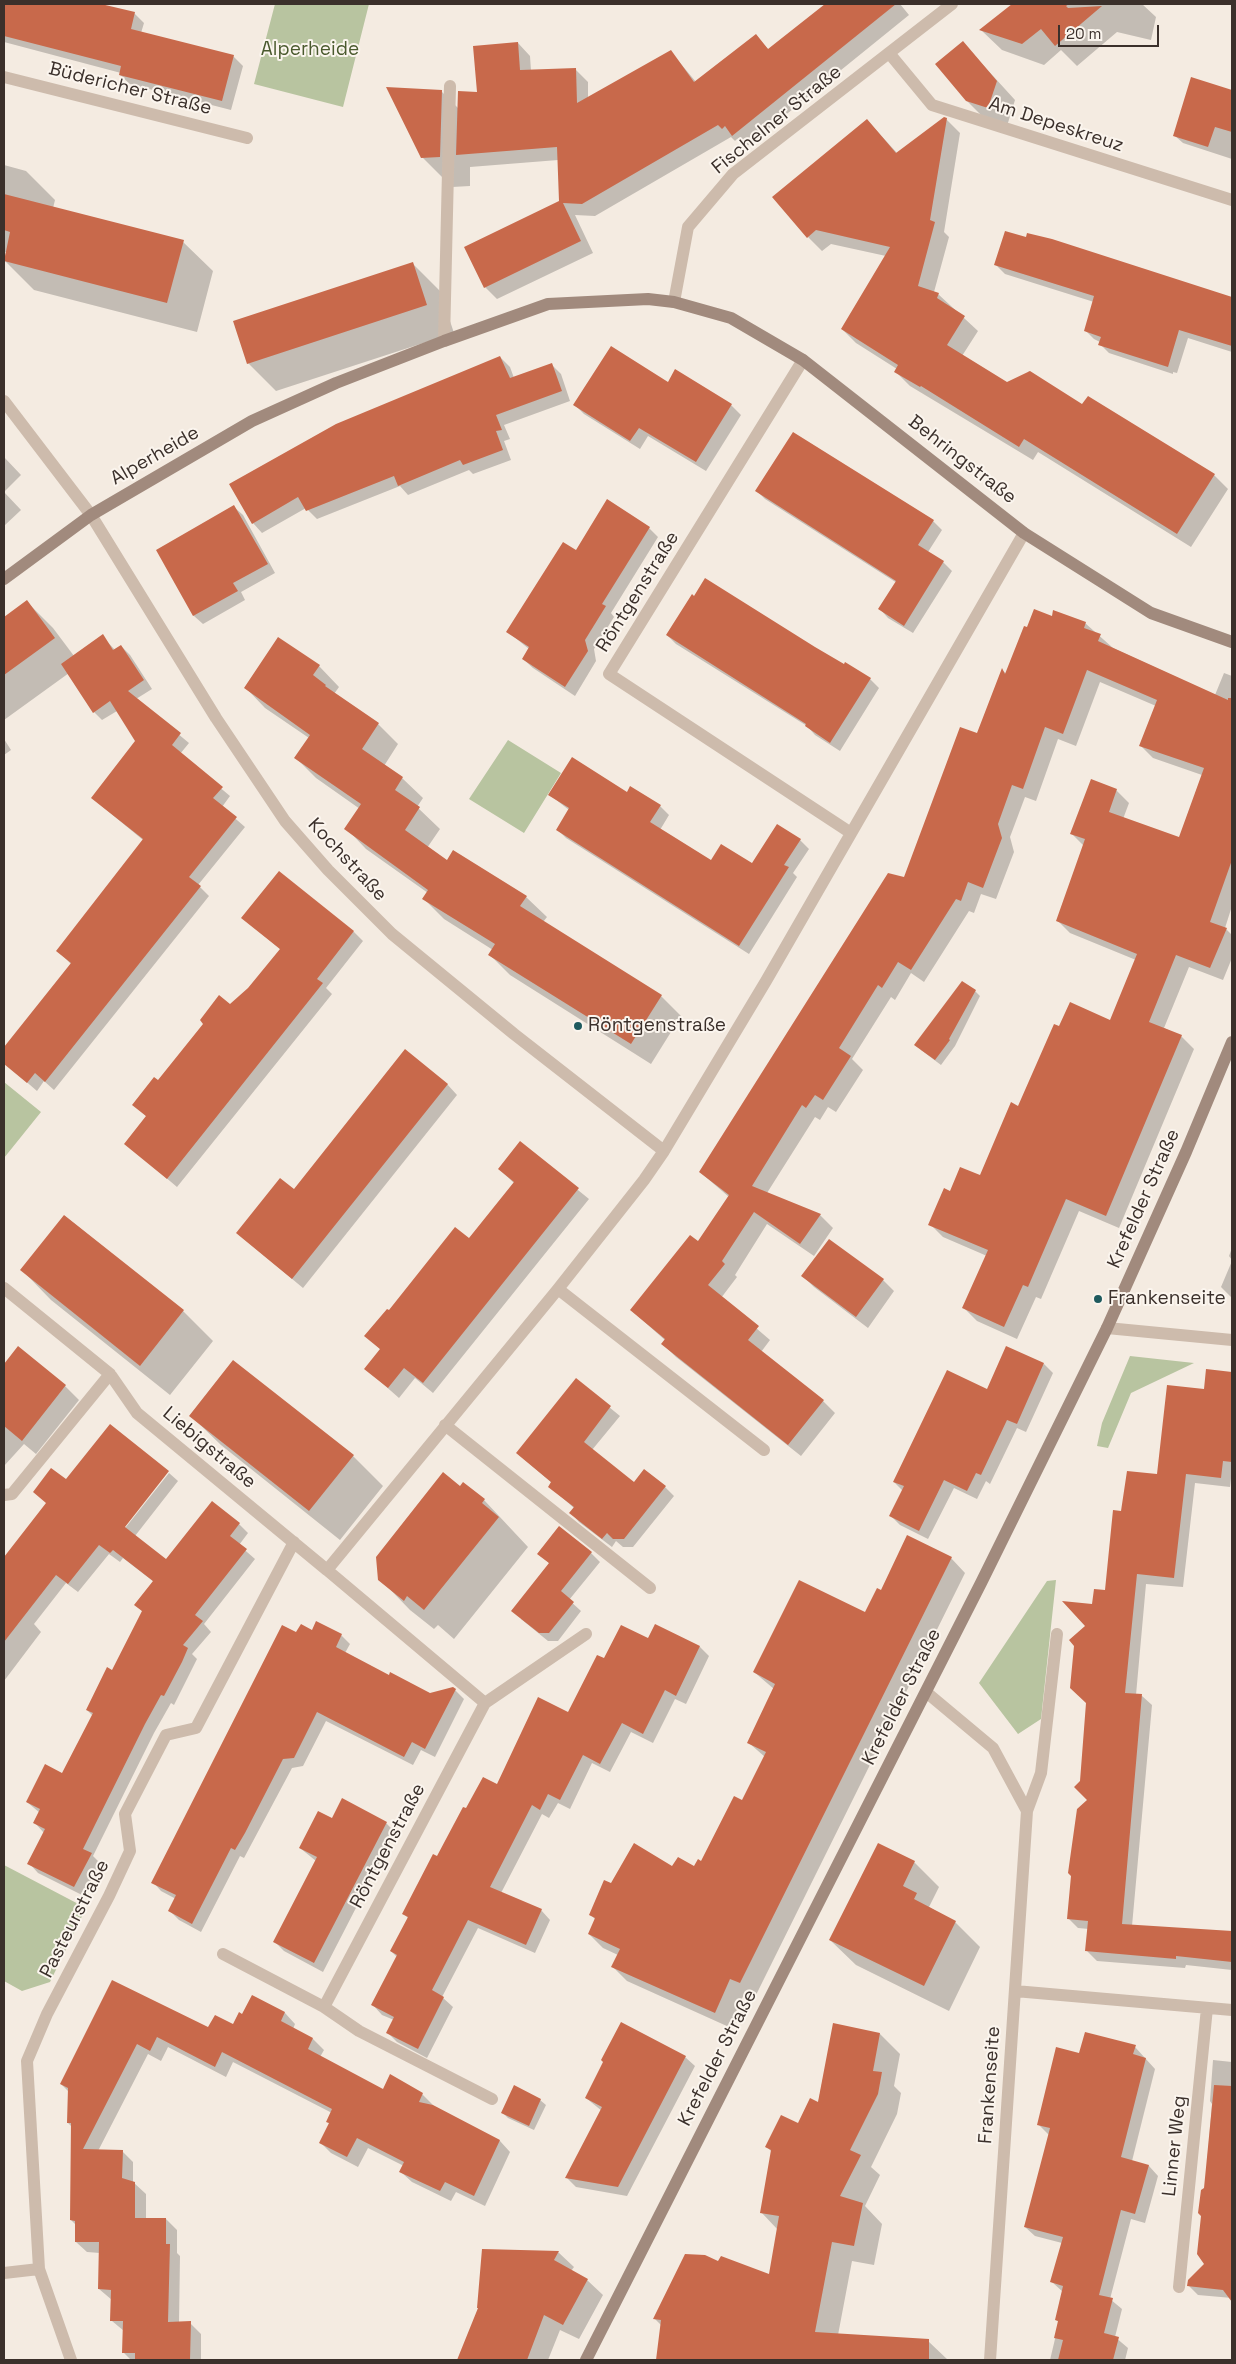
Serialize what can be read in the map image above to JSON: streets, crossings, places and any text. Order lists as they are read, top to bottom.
{
  "streets": {
    "street": [
      "Büdericher Straße",
      "Fischelner Straße",
      "Am Depeskreuz",
      "Alperheide",
      "Behringstraße",
      "Röntgenstraße",
      "Kochstraße",
      "Krefelder Straße",
      "Liebigstraße",
      "Pasteurstraße",
      "Frankenseite",
      "Linner Weg"
    ]
  },
  "crossings": [
    ["Fischelner Straße", "Am Depeskreuz"],
    ["Fischelner Straße", "Behringstraße"],
    ["Alperheide", "Kochstraße"],
    ["Behringstraße", "Röntgenstraße"],
    ["Liebigstraße", "Pasteurstraße"]
  ],
  "parks": ["Alperheide"],
  "places": ["Röntgenstraße", "Frankenseite"],
  "scale_bar": "20 m"
}
